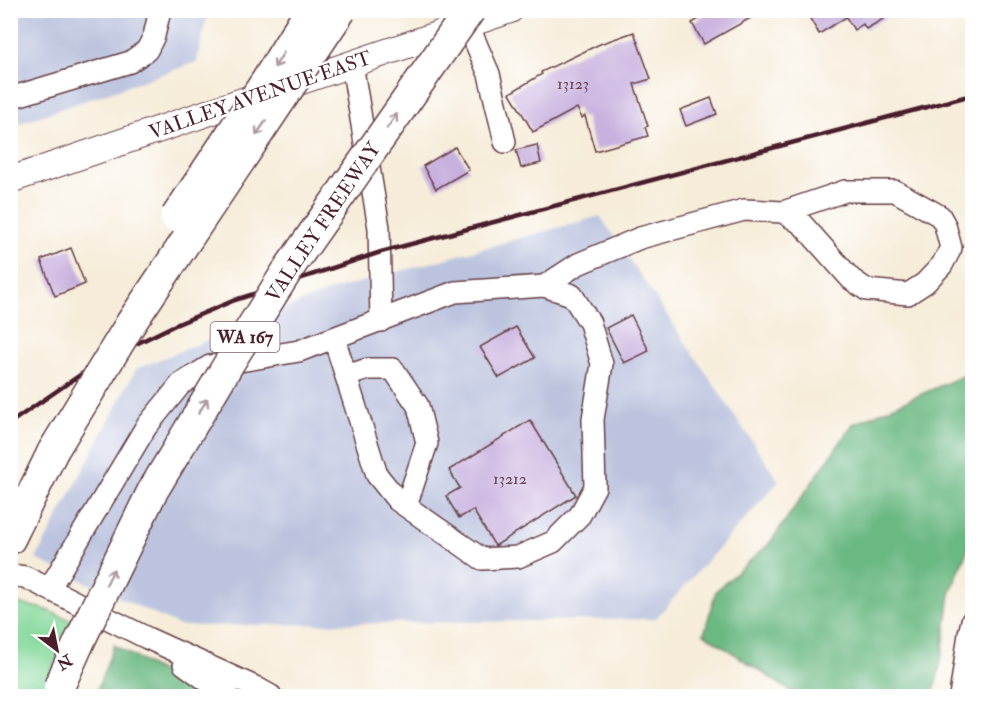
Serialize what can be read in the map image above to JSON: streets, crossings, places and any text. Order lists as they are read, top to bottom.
{
  "streets": {
    "highway": ["VALLEY FREEWAY", "WA 167"],
    "main road": ["VALLEY AVENUE EAST"]
  },
  "crossings": [
    ["VALLEY AVENUE EAST", "VALLEY FREEWAY"]
  ],
  "house_numbers": ["13123", "13212"],
  "north": "bottom right"
}
